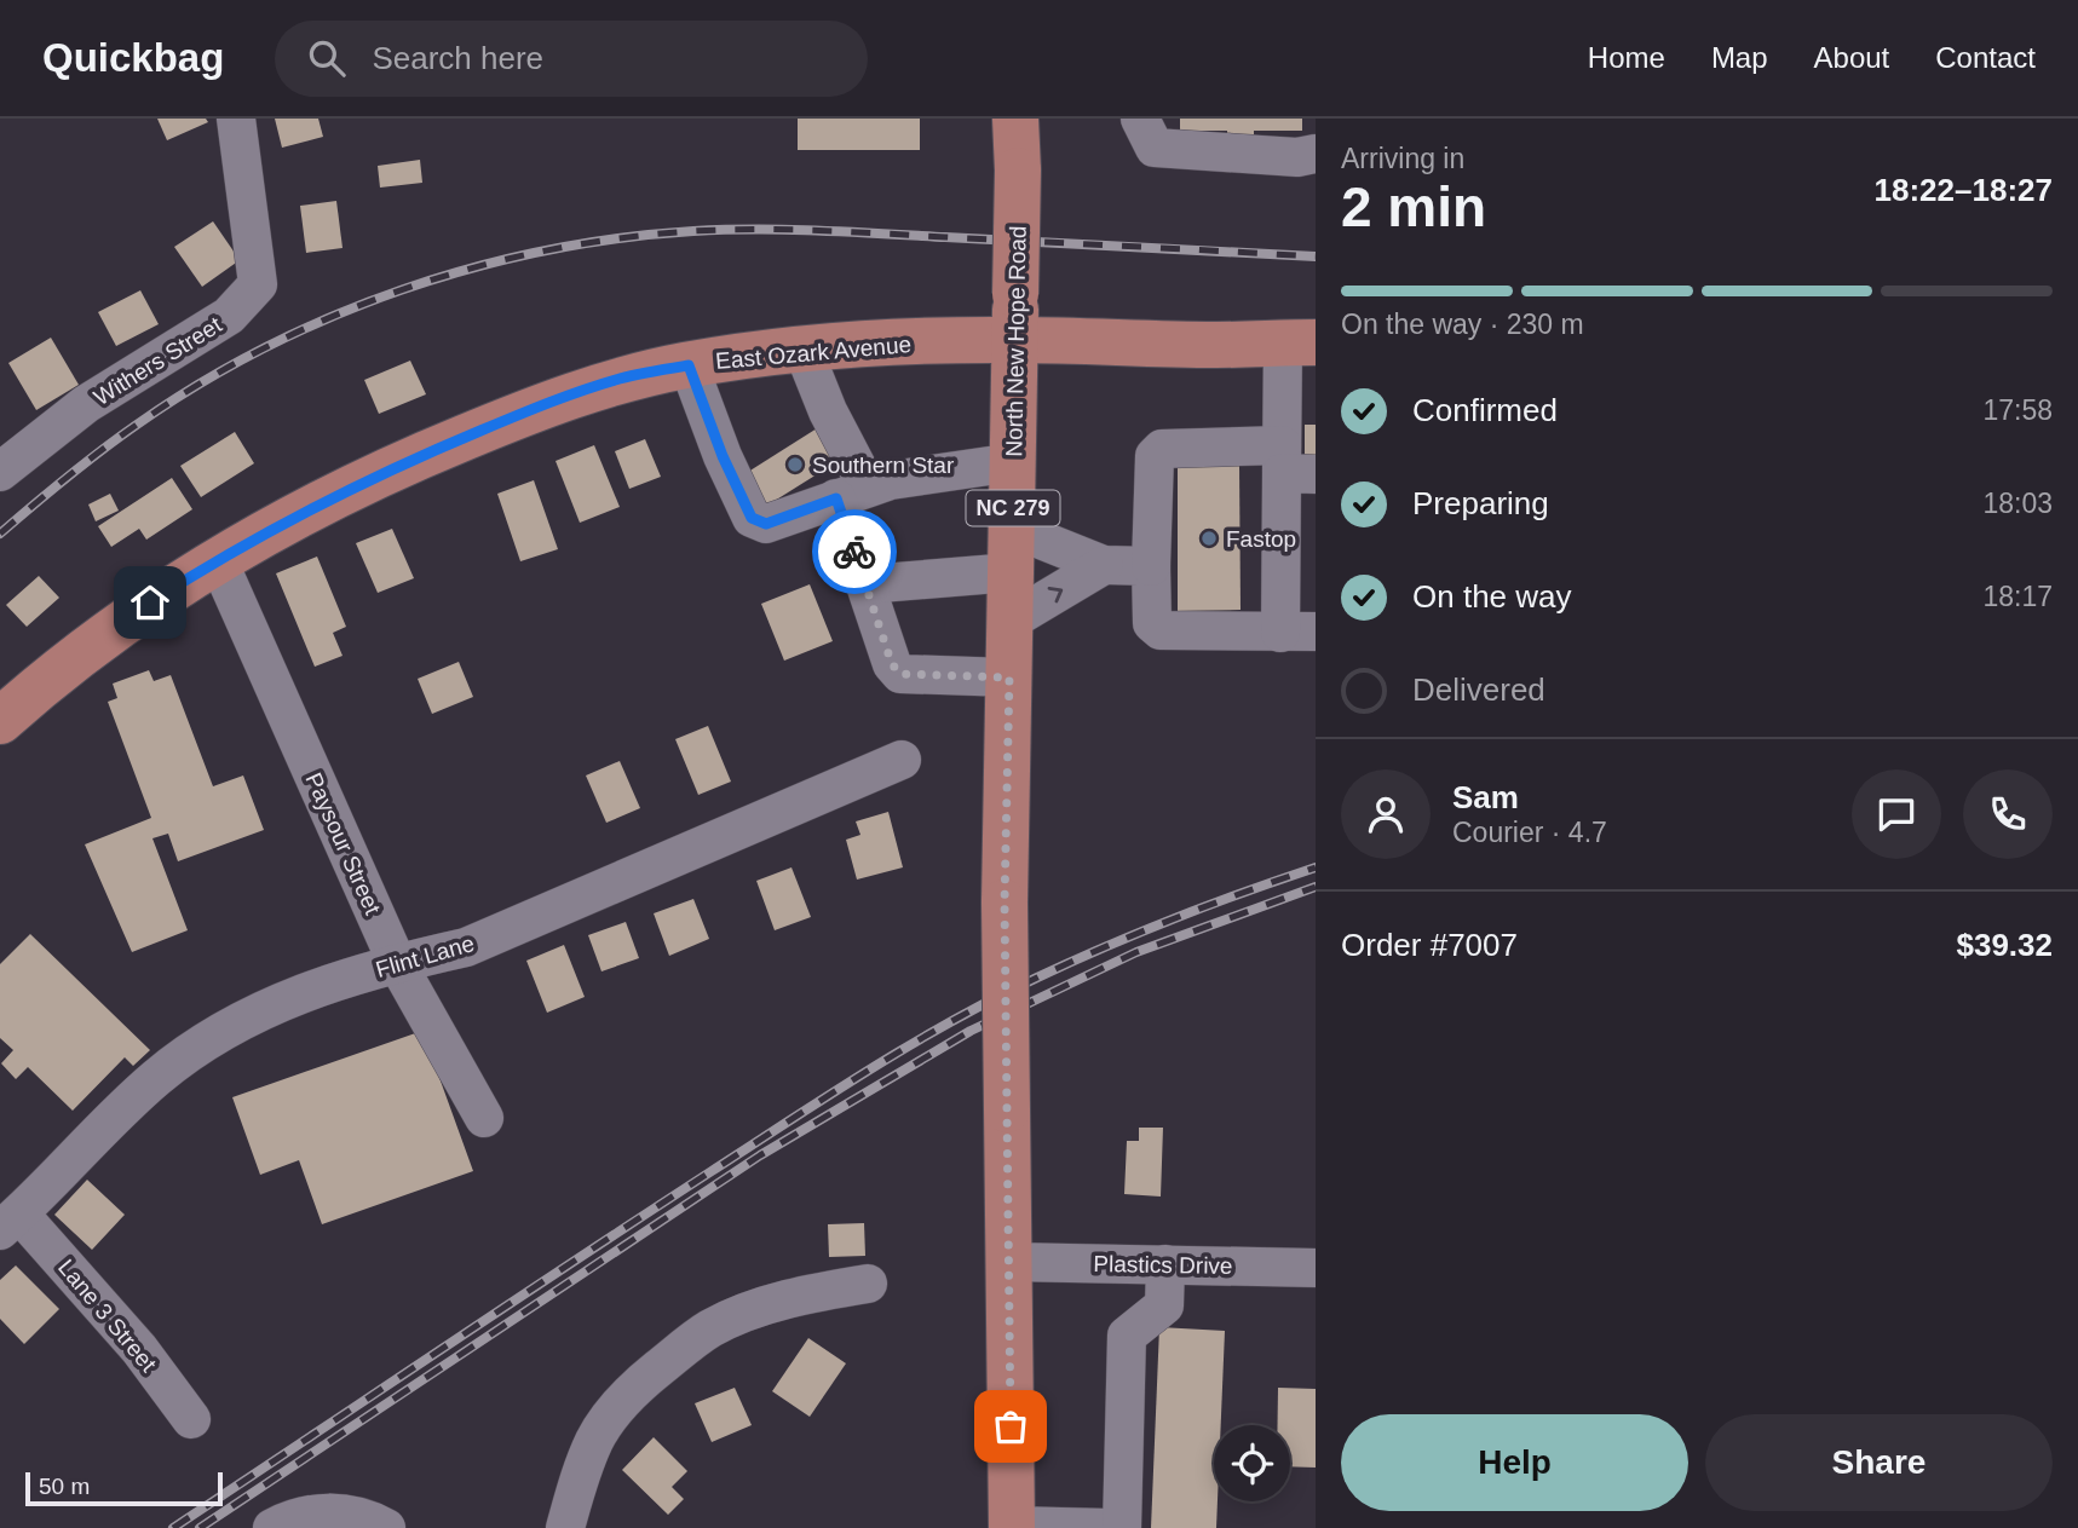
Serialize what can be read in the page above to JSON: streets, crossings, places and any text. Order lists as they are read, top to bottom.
{
  "streets": {
    "main road": ["North New Hope Road", "East Ozark Avenue", "NC 279"],
    "street": [
      "Withers Street",
      "Paysour Street",
      "Flint Lane",
      "Plastics Drive",
      "Lane 3 Street"
    ]
  },
  "crossings": [
    ["North New Hope Road", "East Ozark Avenue"],
    ["North New Hope Road", "Plastics Drive"],
    ["East Ozark Avenue", "Paysour Street"],
    ["Paysour Street", "Flint Lane"],
    ["Flint Lane", "Lane 3 Street"]
  ],
  "places": ["Southern Star", "Fastop"],
  "scale_bar": "50 m",
  "page": {
    "header": "Quickbag",
    "search": "Search here",
    "nav": [
      "Home",
      "Map",
      "About",
      "Contact"
    ],
    "heading": ["2 min", "Arriving in", "18:22–18:27"],
    "panel": [
      "Sam",
      "Courier · 4.7",
      "Order #7007",
      "$39.32"
    ],
    "bar": "On the way · 230 m",
    "list": [
      ["Confirmed", "17:58"],
      ["Preparing", "18:03"],
      ["On the way", "18:17"],
      "Delivered"
    ],
    "buttons": ["Help", "Share"],
    "scale": "50 m"
  }
}
